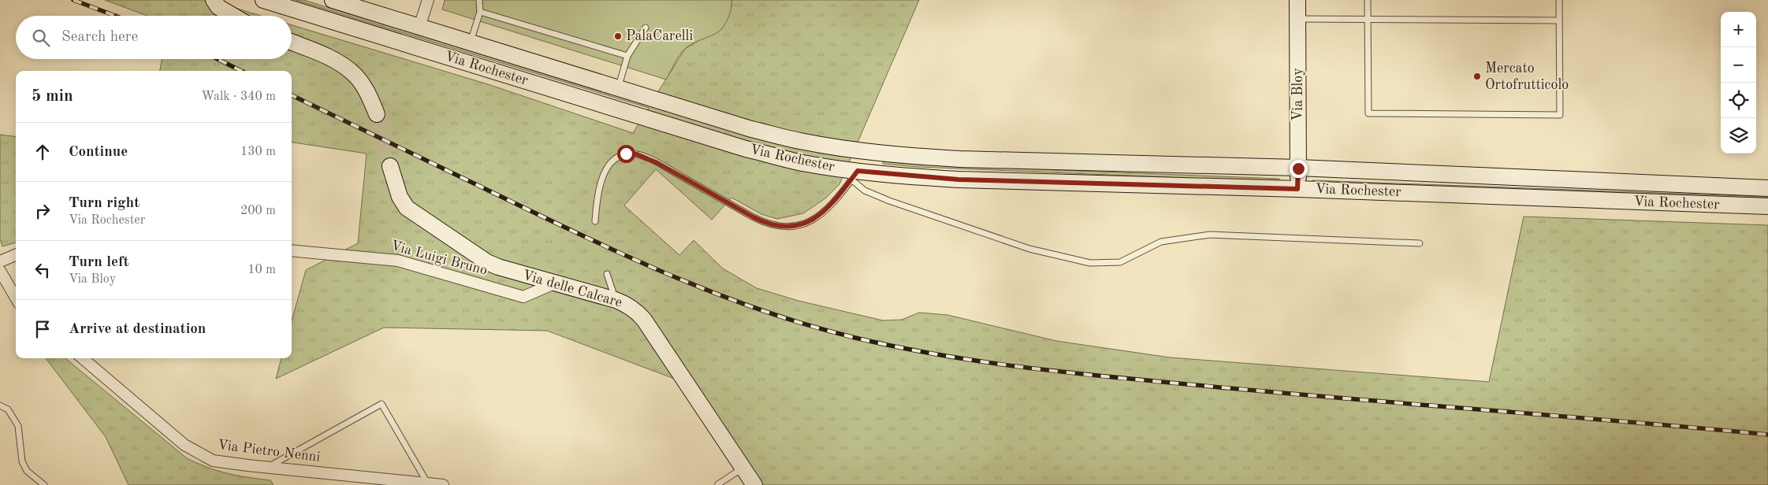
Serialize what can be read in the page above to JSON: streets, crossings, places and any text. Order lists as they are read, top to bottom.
{
  "streets": {
    "main road": ["Via Rochester", "Via Bloy", "Via delle Calcare"],
    "street": ["Via Luigi Bruno", "Via Pietro Nenni"]
  },
  "crossings": [
    ["Via Rochester", "Via Bloy"],
    ["Via Luigi Bruno", "Via delle Calcare"]
  ],
  "places": ["PalaCarelli", "Mercato Ortofrutticolo"],
  "page": {
    "map_buttons": ["+", "−"],
    "search": "Search here",
    "heading": ["5 min", "Walk · 340 m"],
    "list": [
      ["Continue", "130 m"],
      ["Turn right", "Via Rochester", "200 m"],
      ["Turn left", "Via Bloy", "10 m"],
      "Arrive at destination"
    ]
  }
}
